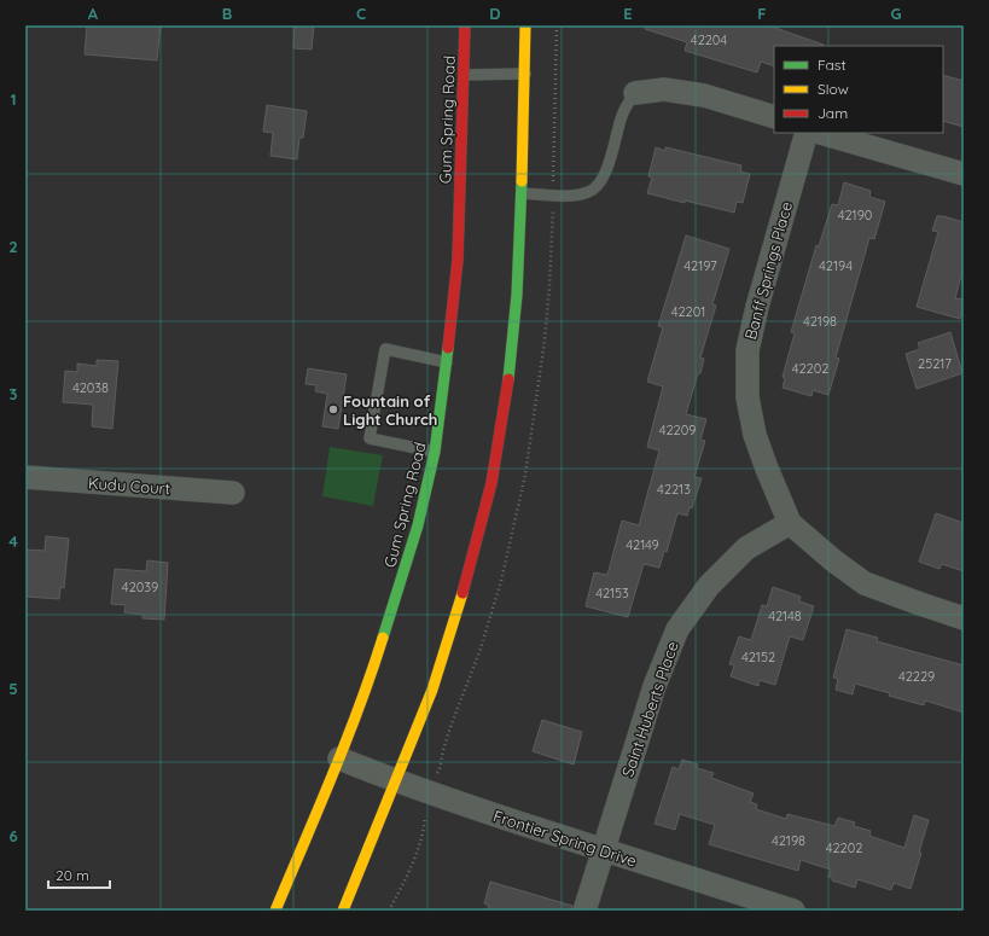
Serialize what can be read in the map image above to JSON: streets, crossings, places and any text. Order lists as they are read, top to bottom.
{
  "streets": {
    "main road": ["Gum Spring Road"],
    "street": [
      "Banff Springs Place",
      "Kudu Court",
      "Saint Huberts Place",
      "Frontier Spring Drive"
    ]
  },
  "crossings": [
    ["Gum Spring Road", "Frontier Spring Drive"],
    ["Banff Springs Place", "Saint Huberts Place"],
    ["Saint Huberts Place", "Frontier Spring Drive"]
  ],
  "places": ["Fountain of Light Church"],
  "house_numbers": [
    "42204",
    "42190",
    "42197",
    "42194",
    "42201",
    "42198",
    "25217",
    "42202",
    "42038",
    "42209",
    "42213",
    "42149",
    "42039",
    "42153",
    "42148",
    "42152",
    "42229",
    "42198",
    "42202"
  ],
  "legend": ["Fast", "Slow", "Jam"],
  "scale_bar": "20 m",
  "grid": {
    "columns": [
      "A",
      "B",
      "C",
      "D",
      "E",
      "F",
      "G"
    ],
    "rows": [
      "1",
      "2",
      "3",
      "4",
      "5",
      "6"
    ]
  }
}
